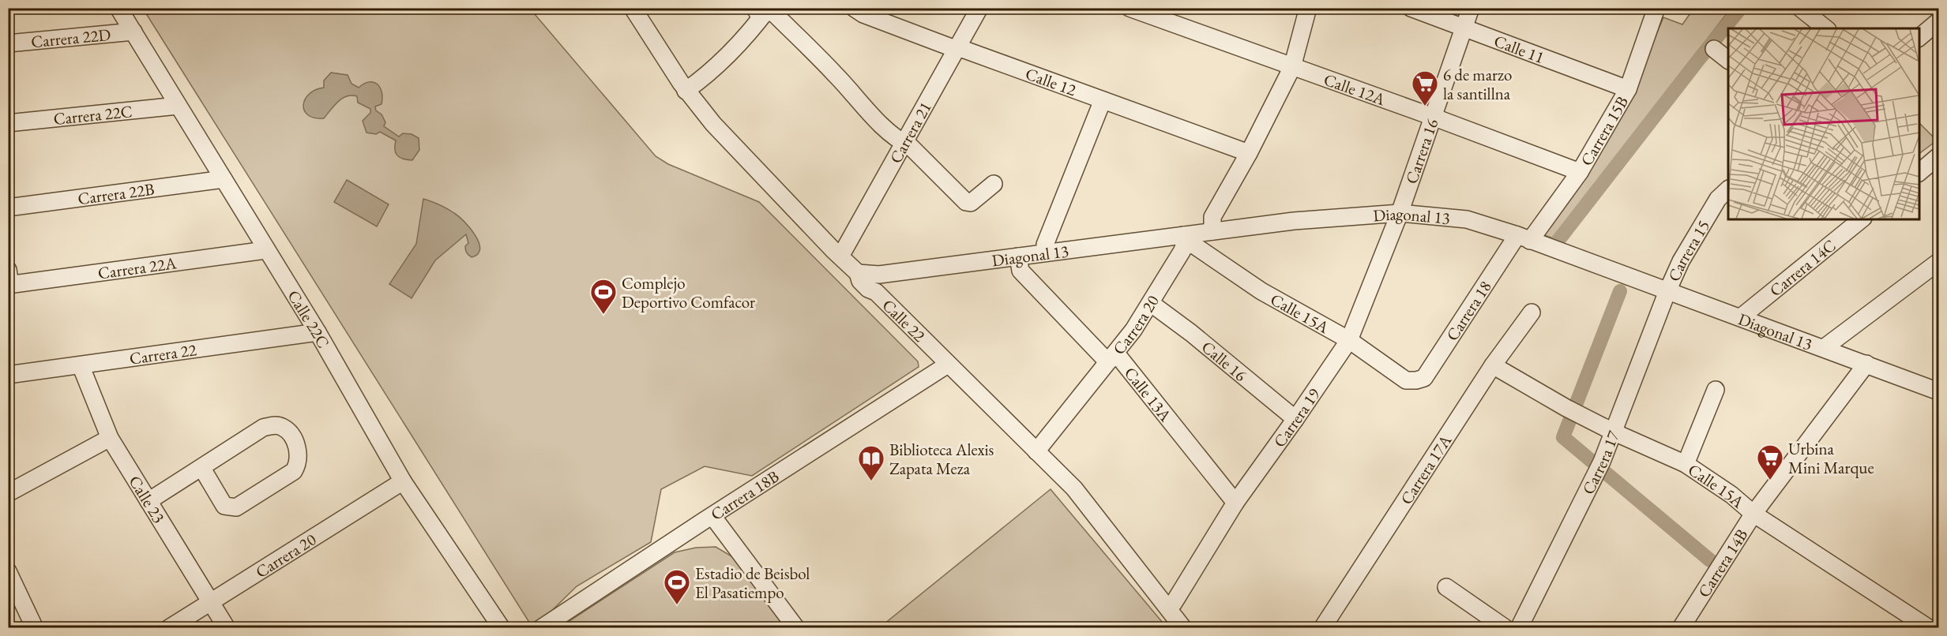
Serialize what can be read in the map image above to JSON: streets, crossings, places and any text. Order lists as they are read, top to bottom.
{
  "streets": {
    "street": [
      "Carrera 22D",
      "Calle 11",
      "Calle 12",
      "Calle 12A",
      "Carrera 22C",
      "Carrera 15B",
      "Carrera 21",
      "Carrera 16",
      "Carrera 22B",
      "Diagonal 13",
      "Carrera 15",
      "Carrera 14C",
      "Carrera 22A",
      "Carrera 18",
      "Calle 15A",
      "Calle 22C",
      "Calle 22",
      "Carrera 20",
      "Carrera 22",
      "Calle 16",
      "Calle 13A",
      "Carrera 19",
      "Carrera 17",
      "Carrera 17A",
      "Carrera 18B",
      "Calle 23",
      "Carrera 14B"
    ]
  },
  "crossings": [
    ["Carrera 22D", "Calle 22C"],
    ["Calle 11", "Carrera 15B"],
    ["Calle 11", "Carrera 16"],
    ["Calle 12", "Carrera 21"],
    ["Calle 12A", "Carrera 15B"],
    ["Calle 12A", "Carrera 16"],
    ["Carrera 22C", "Calle 22C"],
    ["Carrera 15B", "Diagonal 13"],
    ["Carrera 15B", "Carrera 18"],
    ["Carrera 21", "Calle 22"],
    ["Carrera 16", "Diagonal 13"],
    ["Carrera 16", "Carrera 19"],
    ["Carrera 22B", "Calle 22C"],
    ["Diagonal 13", "Carrera 15"],
    ["Diagonal 13", "Carrera 14C"],
    ["Diagonal 13", "Carrera 18"],
    ["Diagonal 13", "Calle 15A"],
    ["Diagonal 13", "Calle 22"],
    ["Diagonal 13", "Carrera 20"],
    ["Diagonal 13", "Calle 13A"],
    ["Diagonal 13", "Carrera 19"],
    ["Diagonal 13", "Carrera 17"],
    ["Diagonal 13", "Carrera 14B"],
    ["Carrera 15", "Carrera 17"],
    ["Carrera 22A", "Calle 22C"],
    ["Carrera 18", "Calle 15A"],
    ["Calle 15A", "Carrera 20"],
    ["Calle 15A", "Carrera 19"],
    ["Calle 15A", "Carrera 17"],
    ["Calle 15A", "Carrera 17A"],
    ["Calle 15A", "Carrera 14B"],
    ["Calle 22C", "Carrera 20"],
    ["Calle 22C", "Carrera 22"],
    ["Calle 22", "Carrera 20"],
    ["Calle 22", "Carrera 19"],
    ["Calle 22", "Carrera 18B"],
    ["Carrera 20", "Calle 16"],
    ["Carrera 20", "Calle 13A"],
    ["Carrera 20", "Calle 23"],
    ["Carrera 22", "Calle 23"],
    ["Calle 16", "Carrera 19"],
    ["Calle 13A", "Carrera 19"]
  ],
  "places": {
    "supermarket": ["6 de marzo la santillna", "Urbina Mini Marque"],
    "sports": ["Complejo Deportivo Comfacor", "Estadio de Beisbol El Pasatiempo"],
    "library": ["Biblioteca Alexis Zapata Meza"]
  }
}
